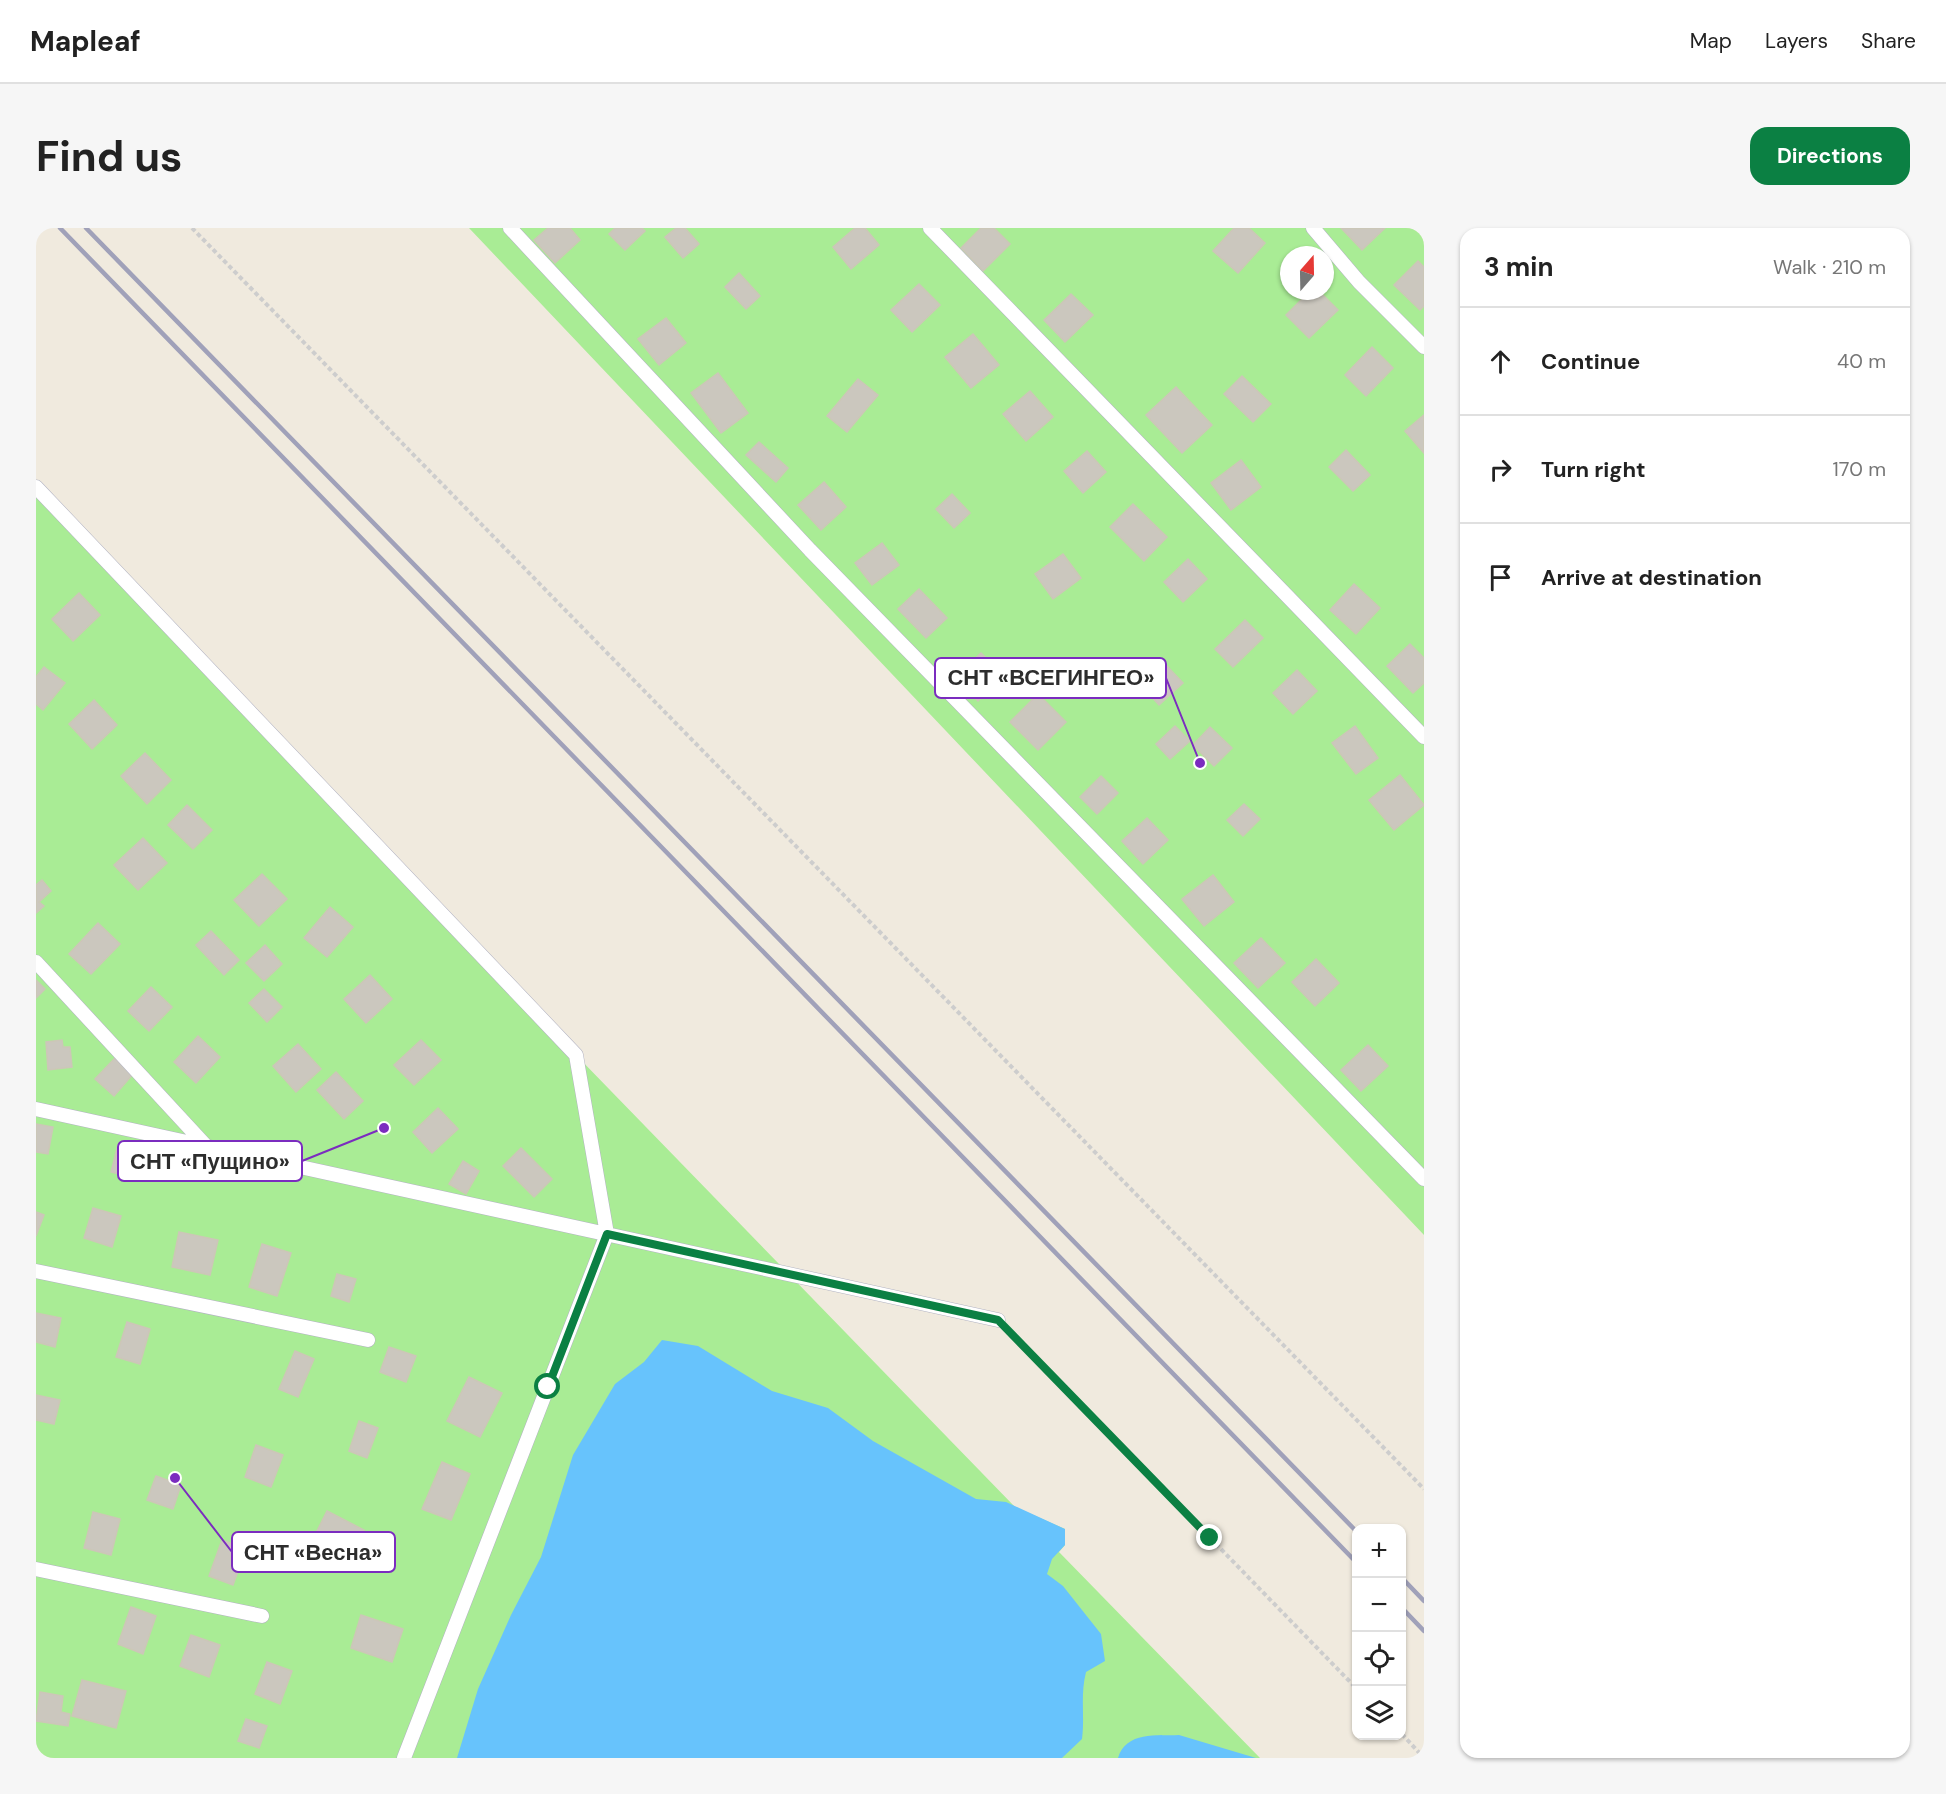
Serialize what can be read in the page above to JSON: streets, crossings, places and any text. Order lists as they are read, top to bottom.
{
  "places": ["СНТ «ВСЕГИНГЕО»", "СНТ «Пущино»", "СНТ «Весна»"],
  "north": "top",
  "page": {
    "header": "Mapleaf",
    "nav": ["Map", "Layers", "Share"],
    "buttons": "Directions",
    "title": "Find us",
    "heading": ["3 min", "Walk · 210 m"],
    "list": [
      ["Continue", "40 m"],
      ["Turn right", "170 m"],
      "Arrive at destination"
    ],
    "map_buttons": ["+", "−"]
  }
}
